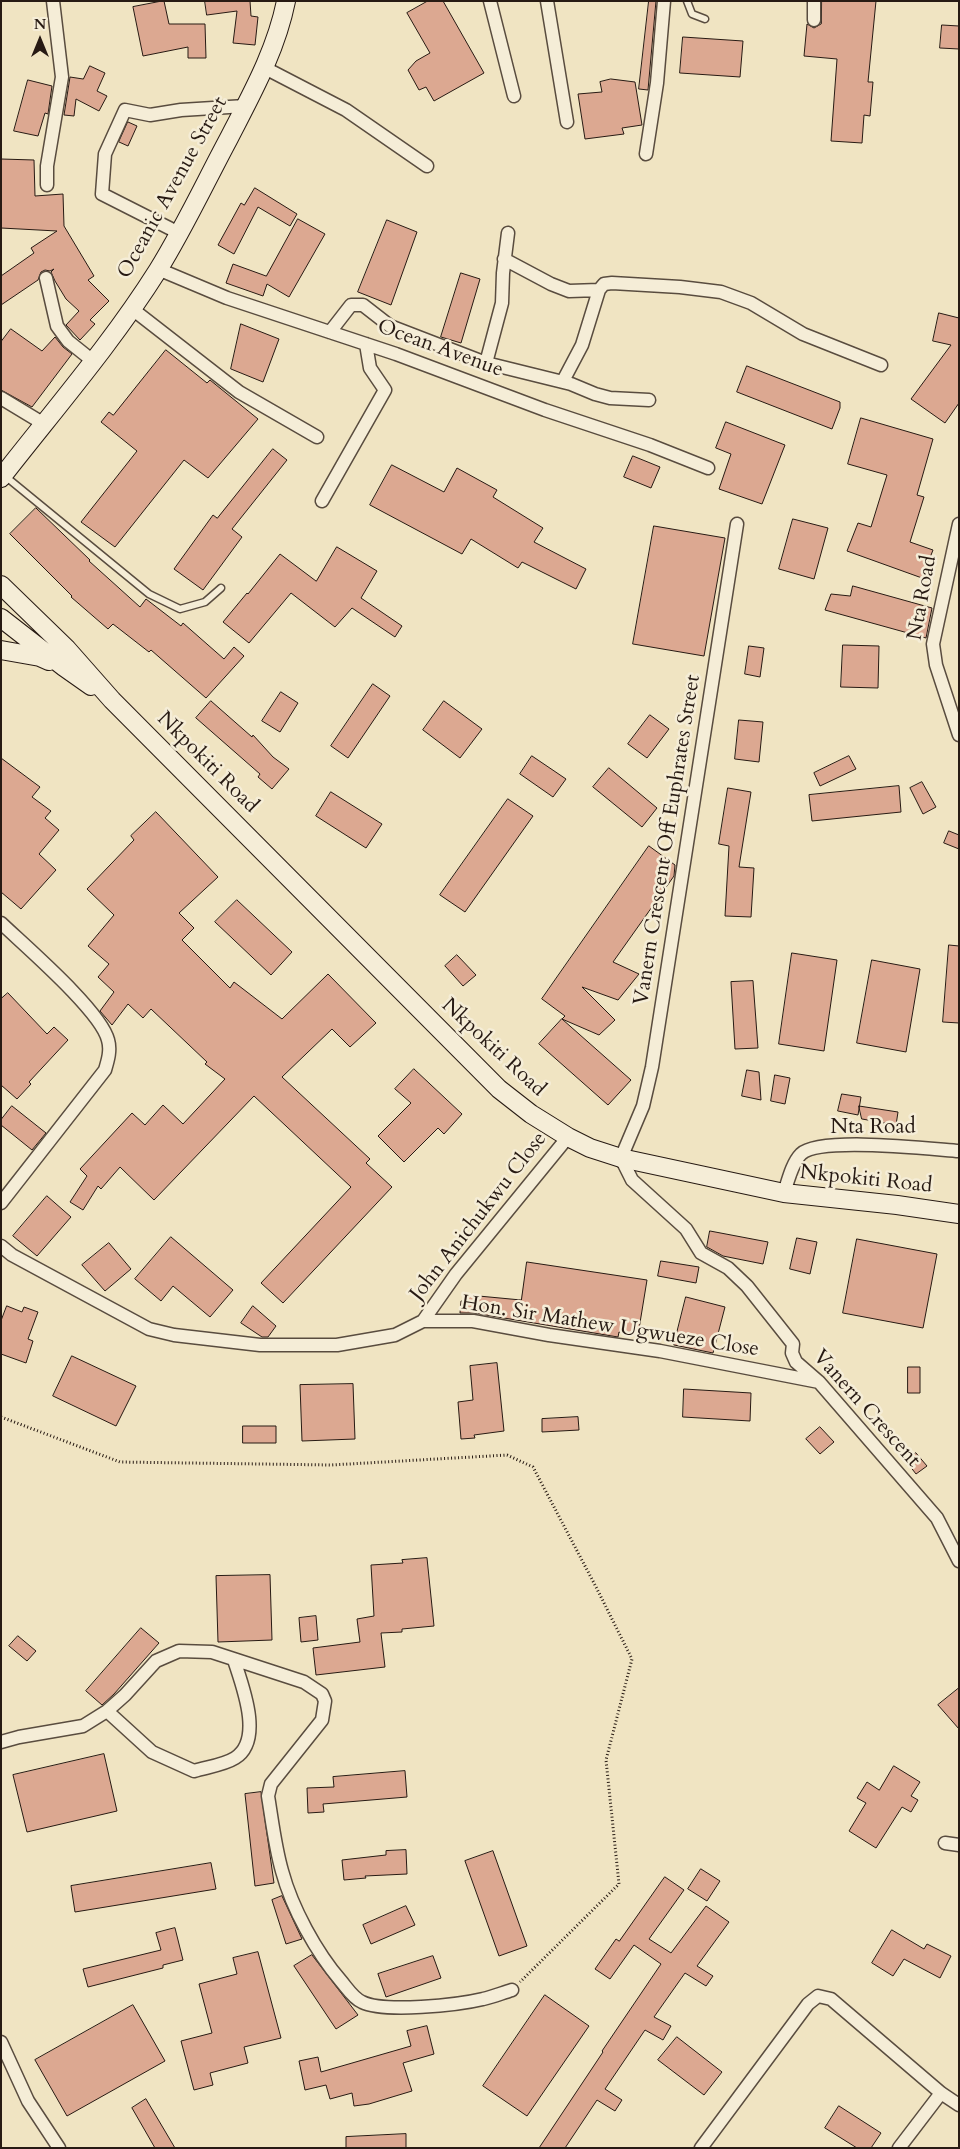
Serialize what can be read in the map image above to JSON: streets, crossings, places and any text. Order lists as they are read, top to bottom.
{
  "streets": {
    "main road": ["Oceanic Avenue Street", "Nkpokiti Road"],
    "street": [
      "Ocean Avenue",
      "Nta Road",
      "Vanern Crescent Off Euphrates Street",
      "John Anichukwu Close",
      "Hon. Sir Mathew Ugwueze Close",
      "Vanern Crescent"
    ]
  },
  "crossings": [
    ["Oceanic Avenue Street", "Ocean Avenue"],
    ["Nta Road", "Nkpokiti Road"],
    ["Nkpokiti Road", "Vanern Crescent Off Euphrates Street"],
    ["Nkpokiti Road", "John Anichukwu Close"],
    ["Nkpokiti Road", "Vanern Crescent"],
    ["Vanern Crescent Off Euphrates Street", "Vanern Crescent"],
    ["John Anichukwu Close", "Hon. Sir Mathew Ugwueze Close"],
    ["Hon. Sir Mathew Ugwueze Close", "Vanern Crescent"]
  ],
  "north": "top"
}
